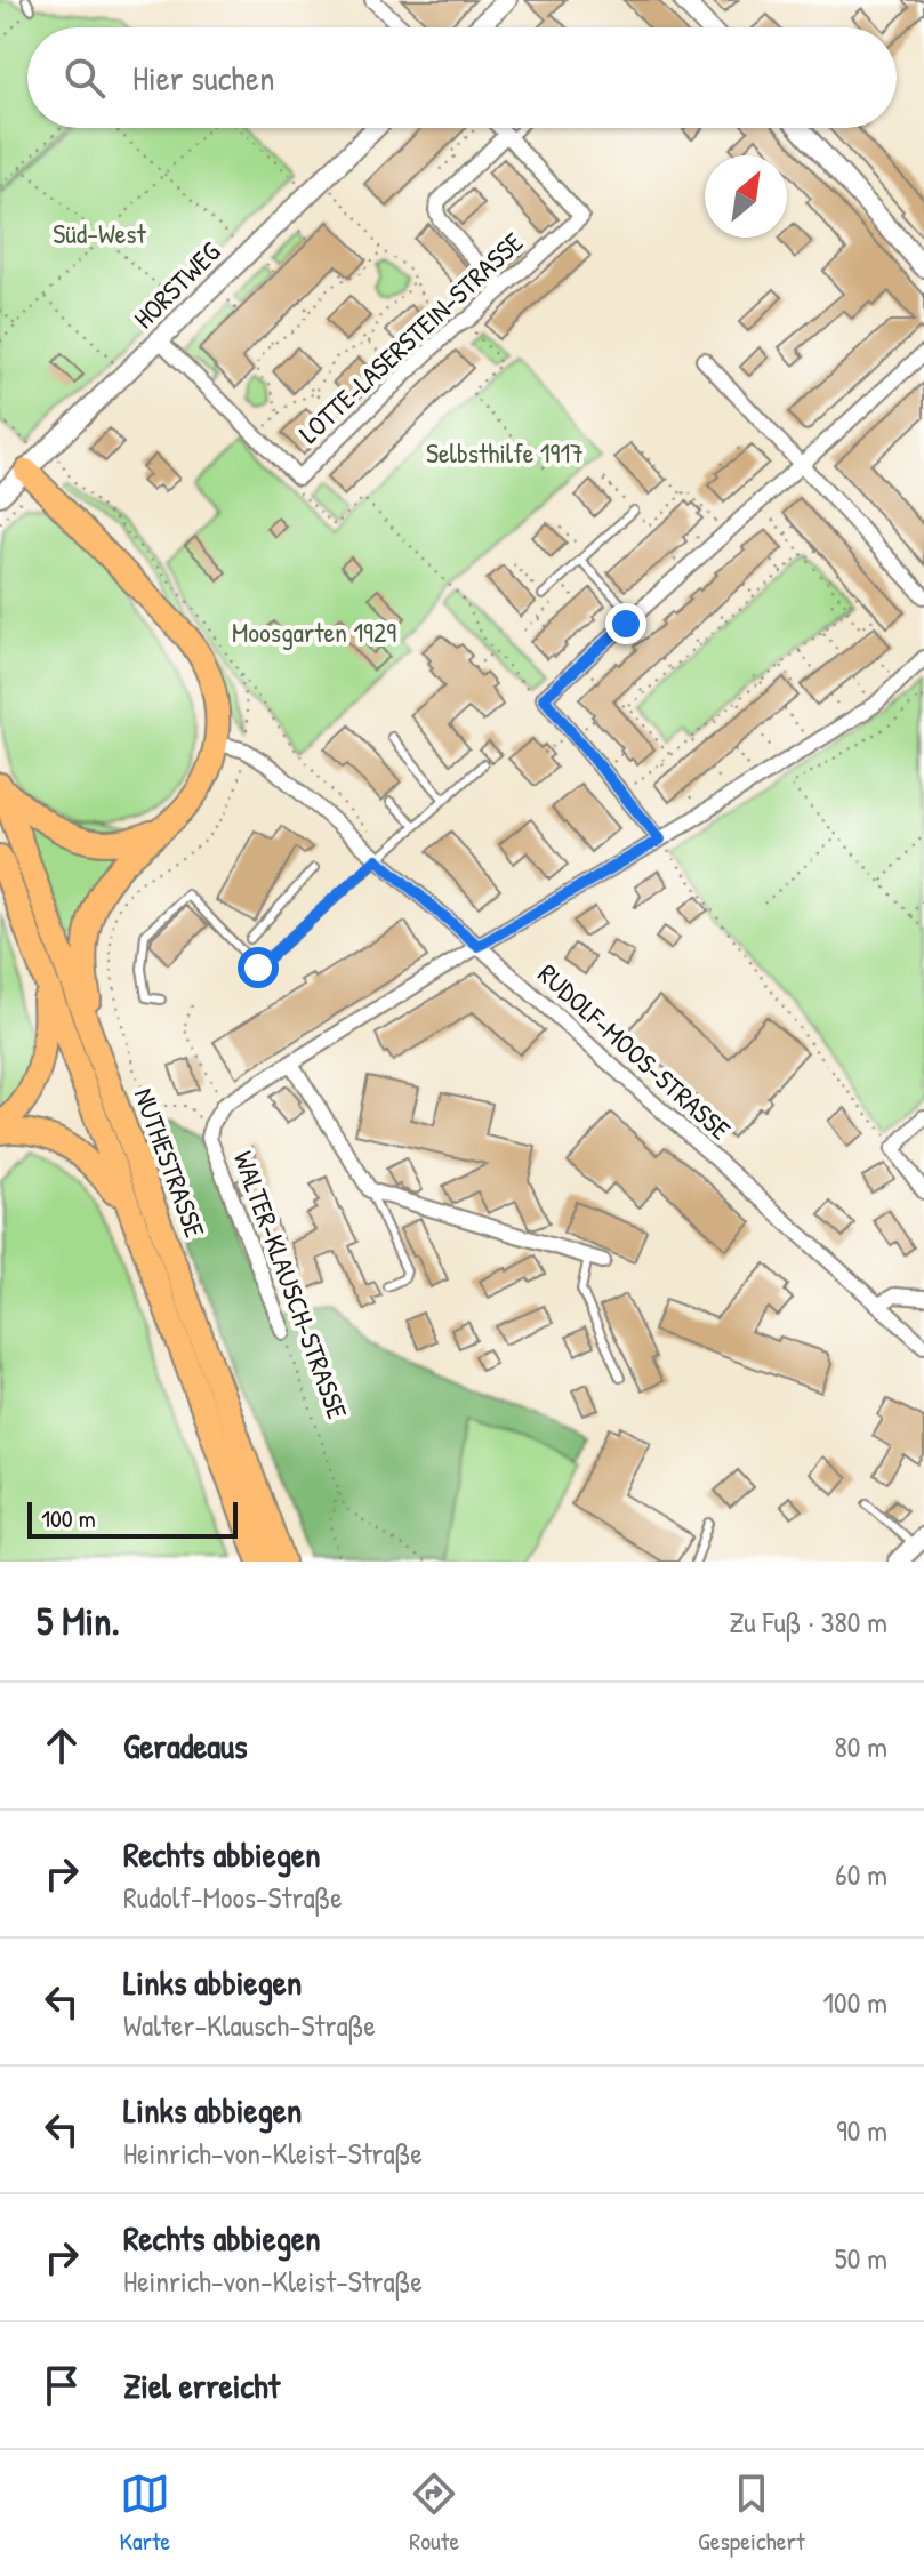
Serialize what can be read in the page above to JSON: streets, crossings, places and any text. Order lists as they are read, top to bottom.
{
  "streets": {
    "highway": ["NUTHESTRASSE"],
    "street": [
      "HORSTWEG",
      "LOTTE-LASERSTEIN-STRASSE",
      "RUDOLF-MOOS-STRASSE",
      "WALTER-KLAUSCH-STRASSE"
    ]
  },
  "crossings": [
    ["HORSTWEG", "LOTTE-LASERSTEIN-STRASSE"]
  ],
  "parks": ["Süd-West", "Selbsthilfe 1917", "Moosgarten 1929"],
  "scale_bar": "100 m",
  "north": "top right",
  "page": {
    "search": "Hier suchen",
    "scale": "100 m",
    "heading": ["5 Min.", "Zu Fuß · 380 m"],
    "list": [
      ["Geradeaus", "80 m"],
      ["Rechts abbiegen", "Rudolf-Moos-Straße", "60 m"],
      ["Links abbiegen", "Walter-Klausch-Straße", "100 m"],
      ["Links abbiegen", "Heinrich-von-Kleist-Straße", "90 m"],
      ["Rechts abbiegen", "Heinrich-von-Kleist-Straße", "50 m"],
      "Ziel erreicht"
    ],
    "nav": ["Karte", "Route", "Gespeichert"]
  }
}
